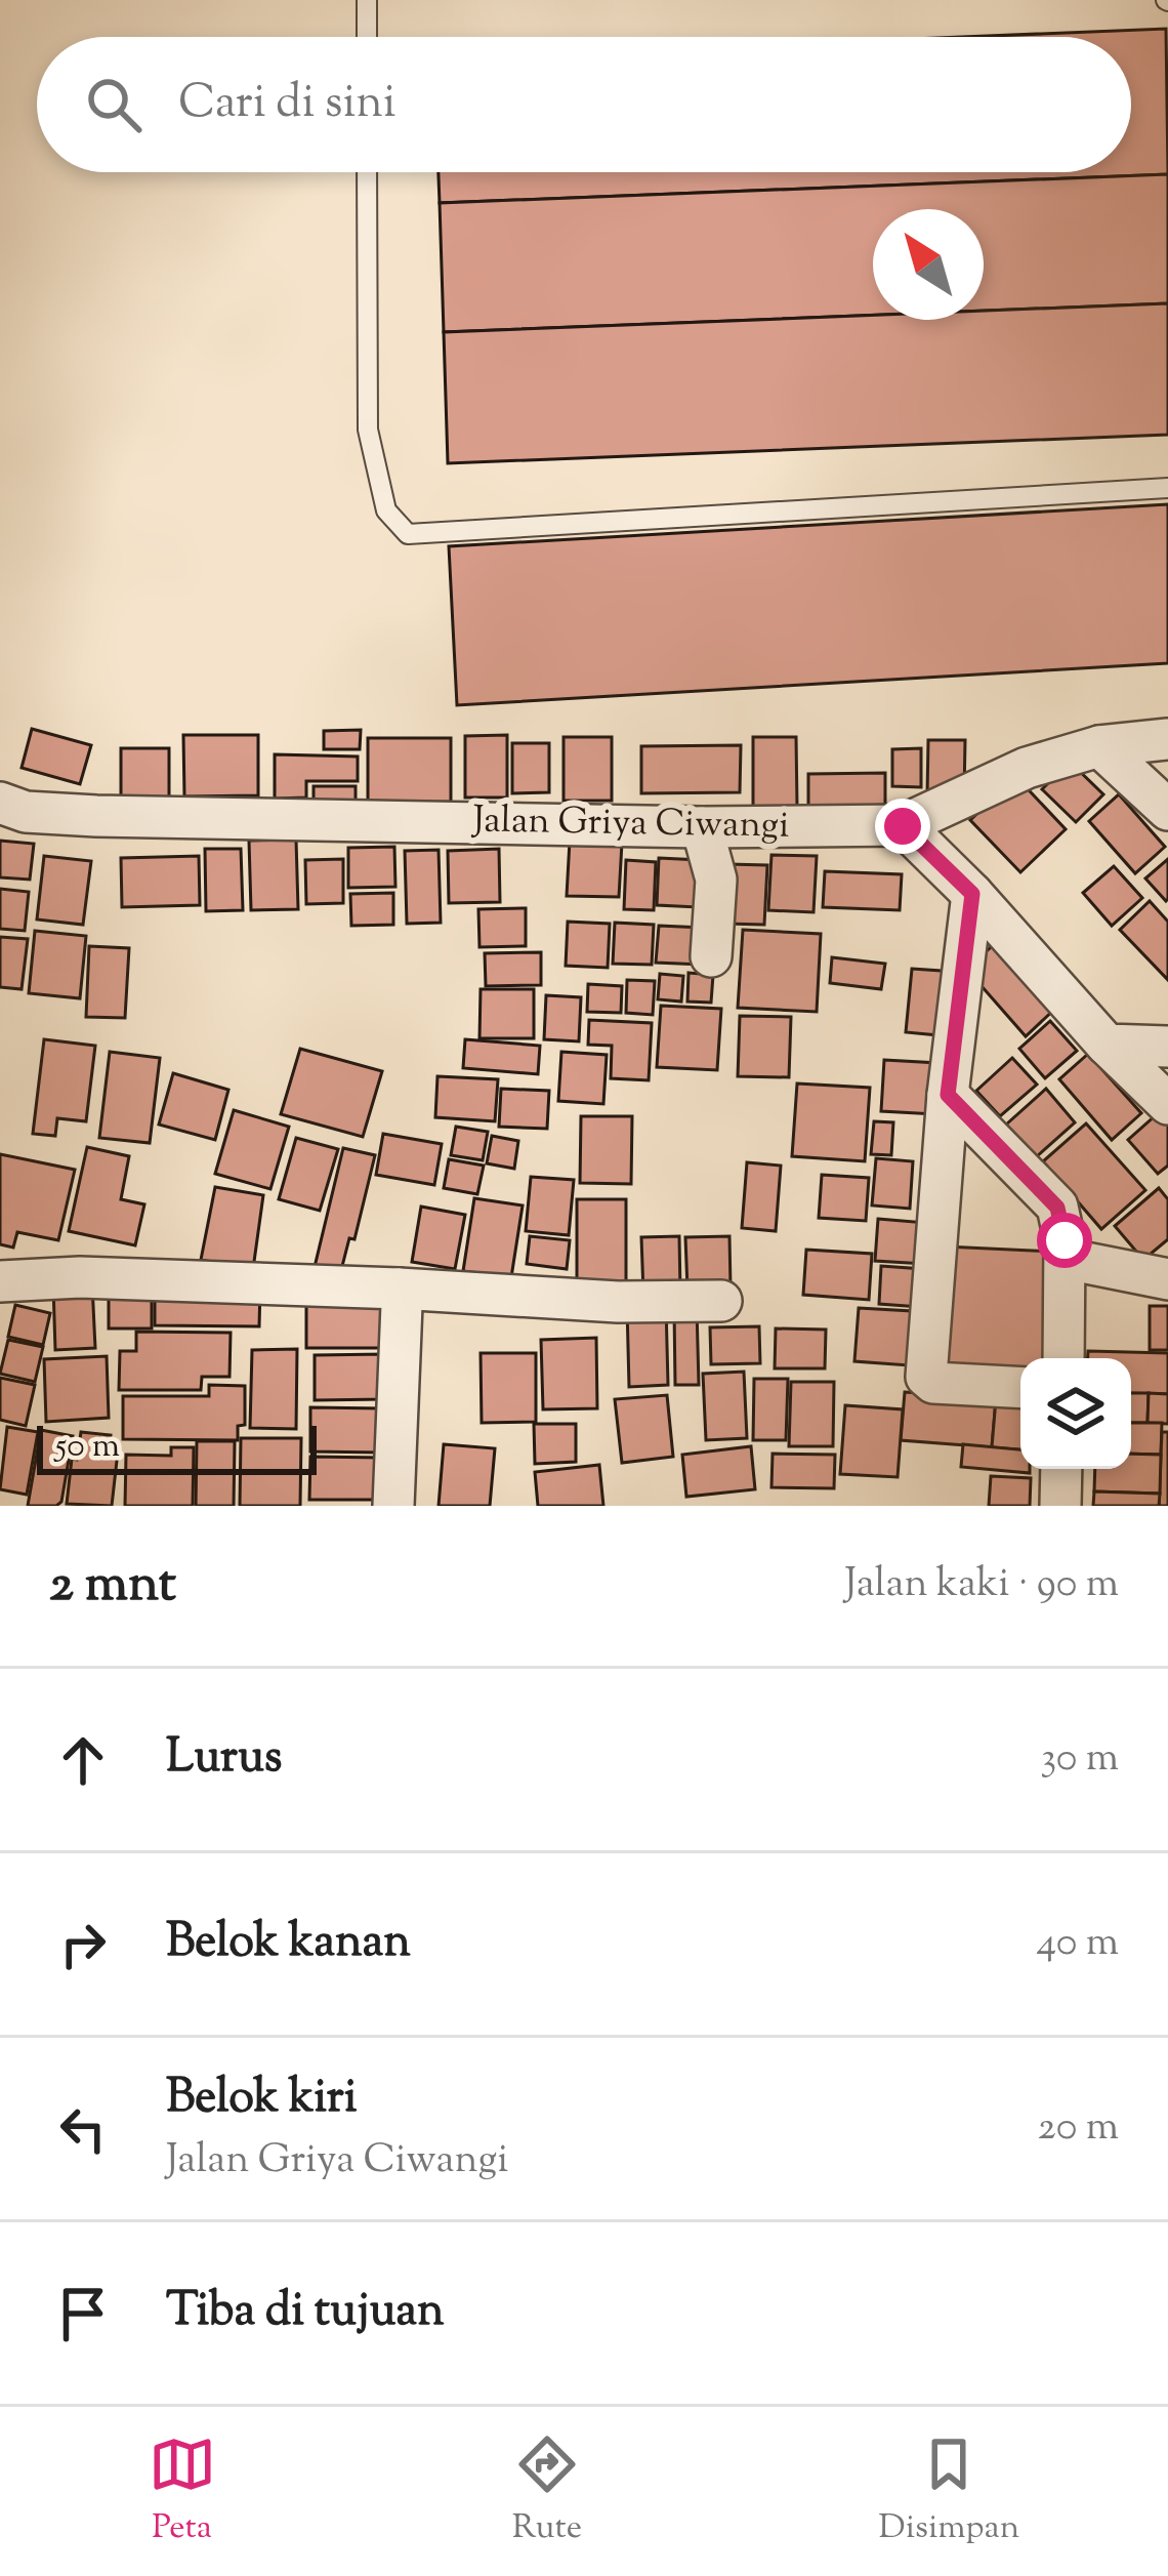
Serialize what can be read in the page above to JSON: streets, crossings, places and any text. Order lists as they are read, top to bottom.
{
  "streets": {
    "street": ["Jalan Griya Ciwangi"]
  },
  "scale_bar": "50 m",
  "north": "top left",
  "page": {
    "search": "Cari di sini",
    "scale": "50 m",
    "heading": ["2 mnt", "Jalan kaki · 90 m"],
    "list": [
      ["Lurus", "30 m"],
      ["Belok kanan", "40 m"],
      ["Belok kiri", "Jalan Griya Ciwangi", "20 m"],
      "Tiba di tujuan"
    ],
    "nav": ["Peta", "Rute", "Disimpan"]
  }
}
